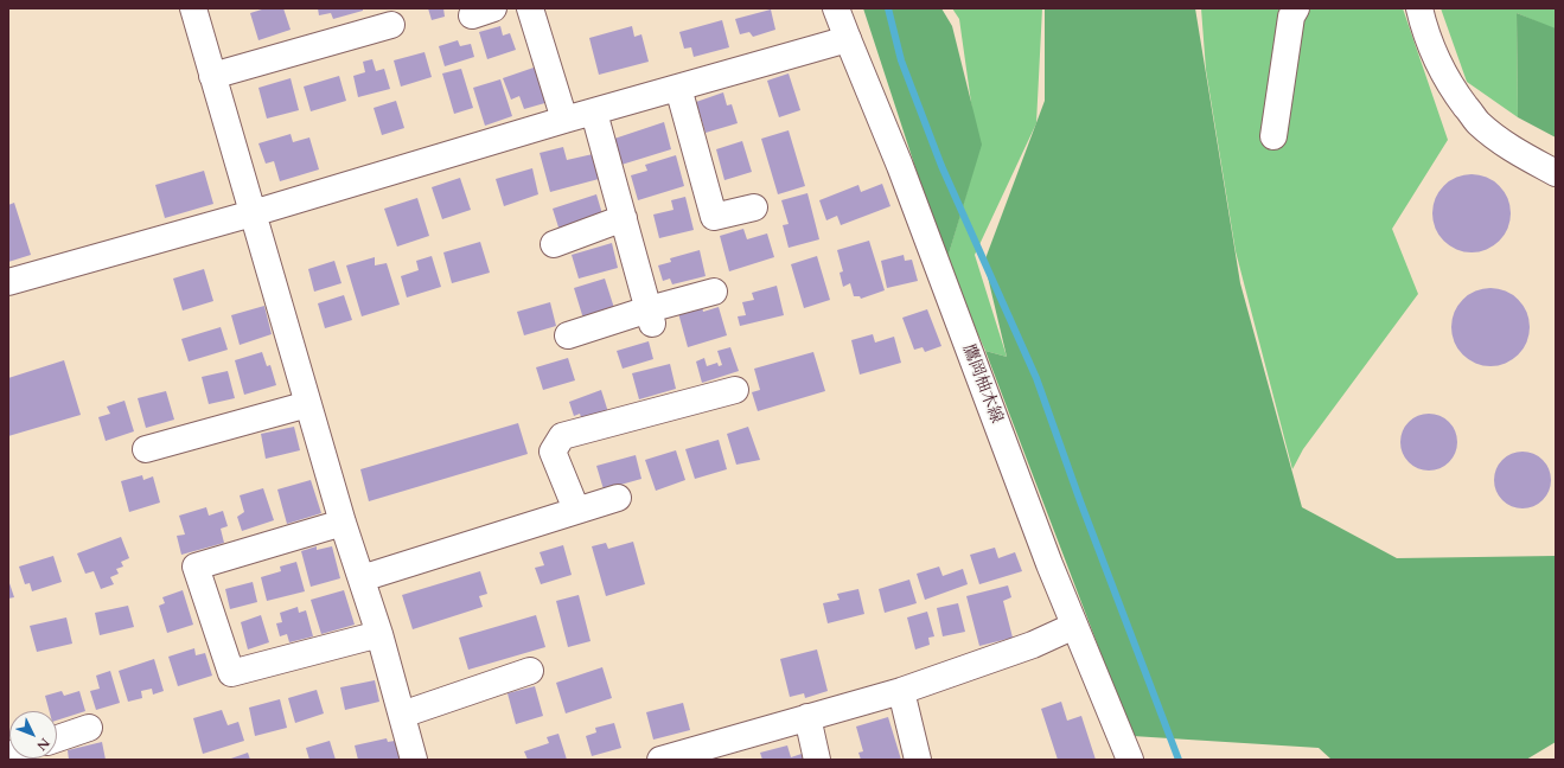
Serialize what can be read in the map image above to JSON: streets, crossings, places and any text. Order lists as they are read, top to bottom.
{
  "streets": {
    "street": ["鷹岡柚木線"]
  },
  "north": "bottom right"
}
